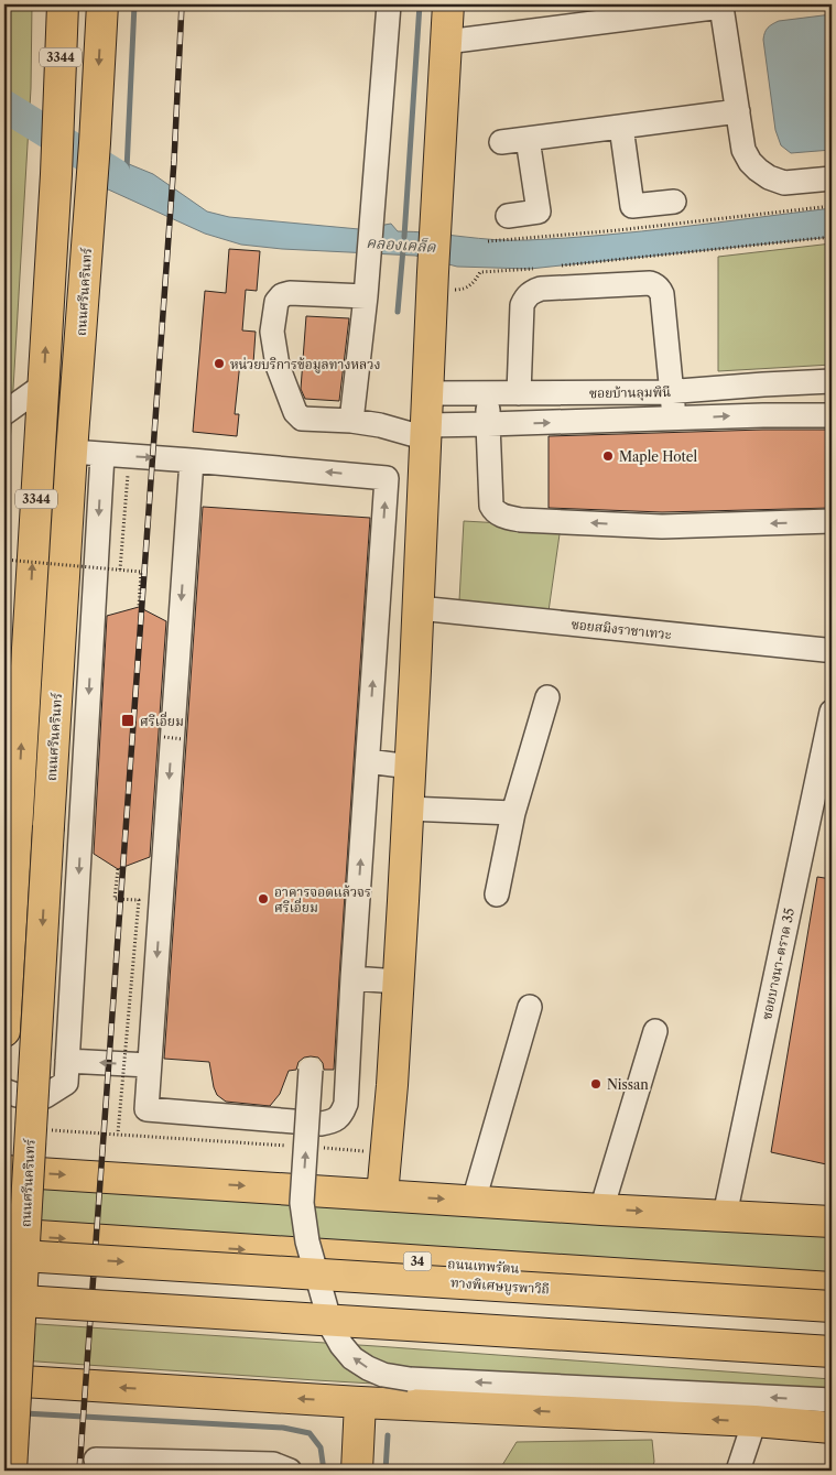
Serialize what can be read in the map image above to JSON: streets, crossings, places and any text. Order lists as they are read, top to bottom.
{
  "streets": {
    "main road": [
      "3344",
      "ถนนศรีนครินทร์",
      "34",
      "ถนนเทพรัตน",
      "ทางพิเศษบูรพาวิถี"
    ],
    "street": ["ซอยบ้านลุมพินี", "ซอยสมิงราชาเทวะ", "ซอยบางนา-ตราด 35"]
  },
  "water": ["คลองเคล็ด"],
  "places": {
    "other": [
      "หน่วยบริการข้อมูลทางหลวง",
      "Maple Hotel",
      "อาคารจอดแล้วจร ศรีเอี่ยม",
      "Nissan"
    ],
    "transit": ["ศรีเอี่ยม"]
  }
}
